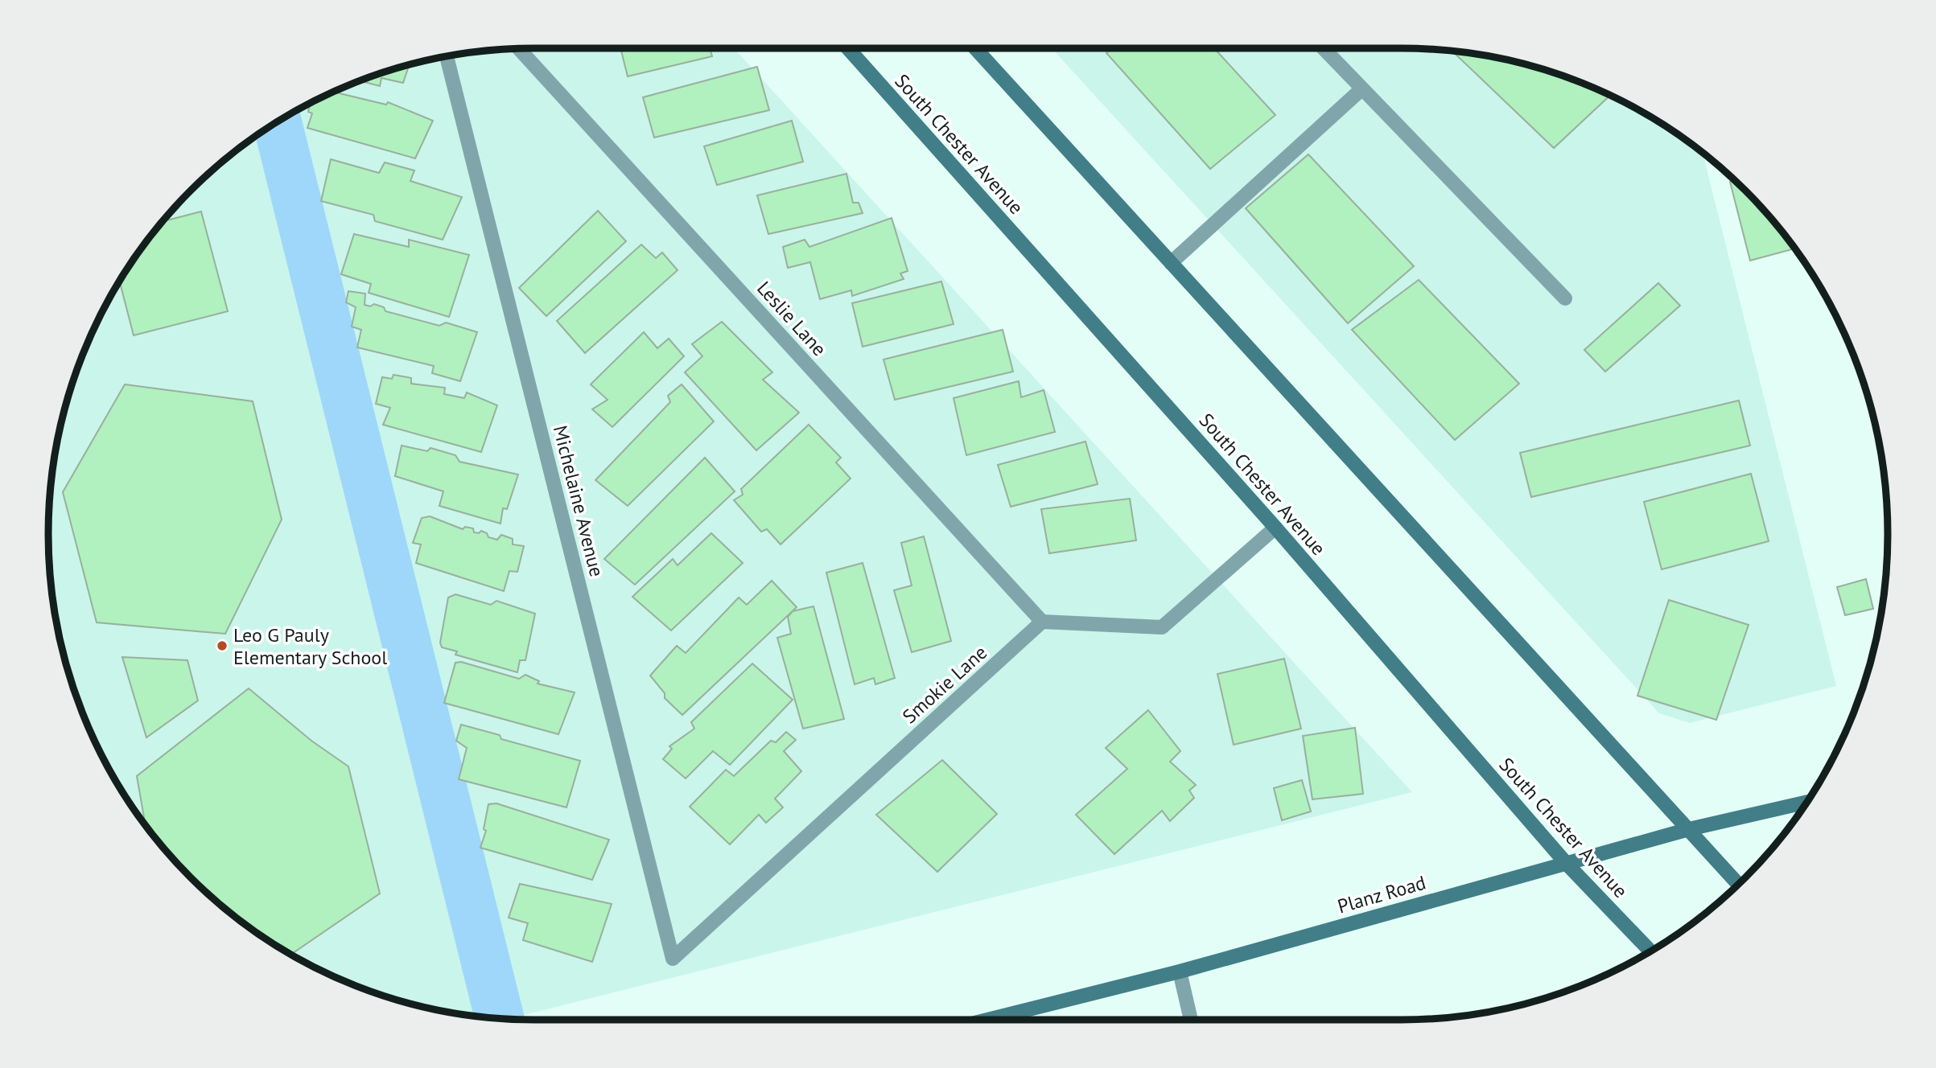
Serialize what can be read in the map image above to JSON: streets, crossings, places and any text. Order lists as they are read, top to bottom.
{
  "streets": {
    "main road": ["South Chester Avenue", "Planz Road"],
    "street": ["Leslie Lane", "Michelaine Avenue", "Smokie Lane"]
  },
  "crossings": [
    ["South Chester Avenue", "Planz Road"],
    ["Leslie Lane", "Smokie Lane"],
    ["Michelaine Avenue", "Smokie Lane"]
  ],
  "places": ["Leo G Pauly Elementary School"]
}
